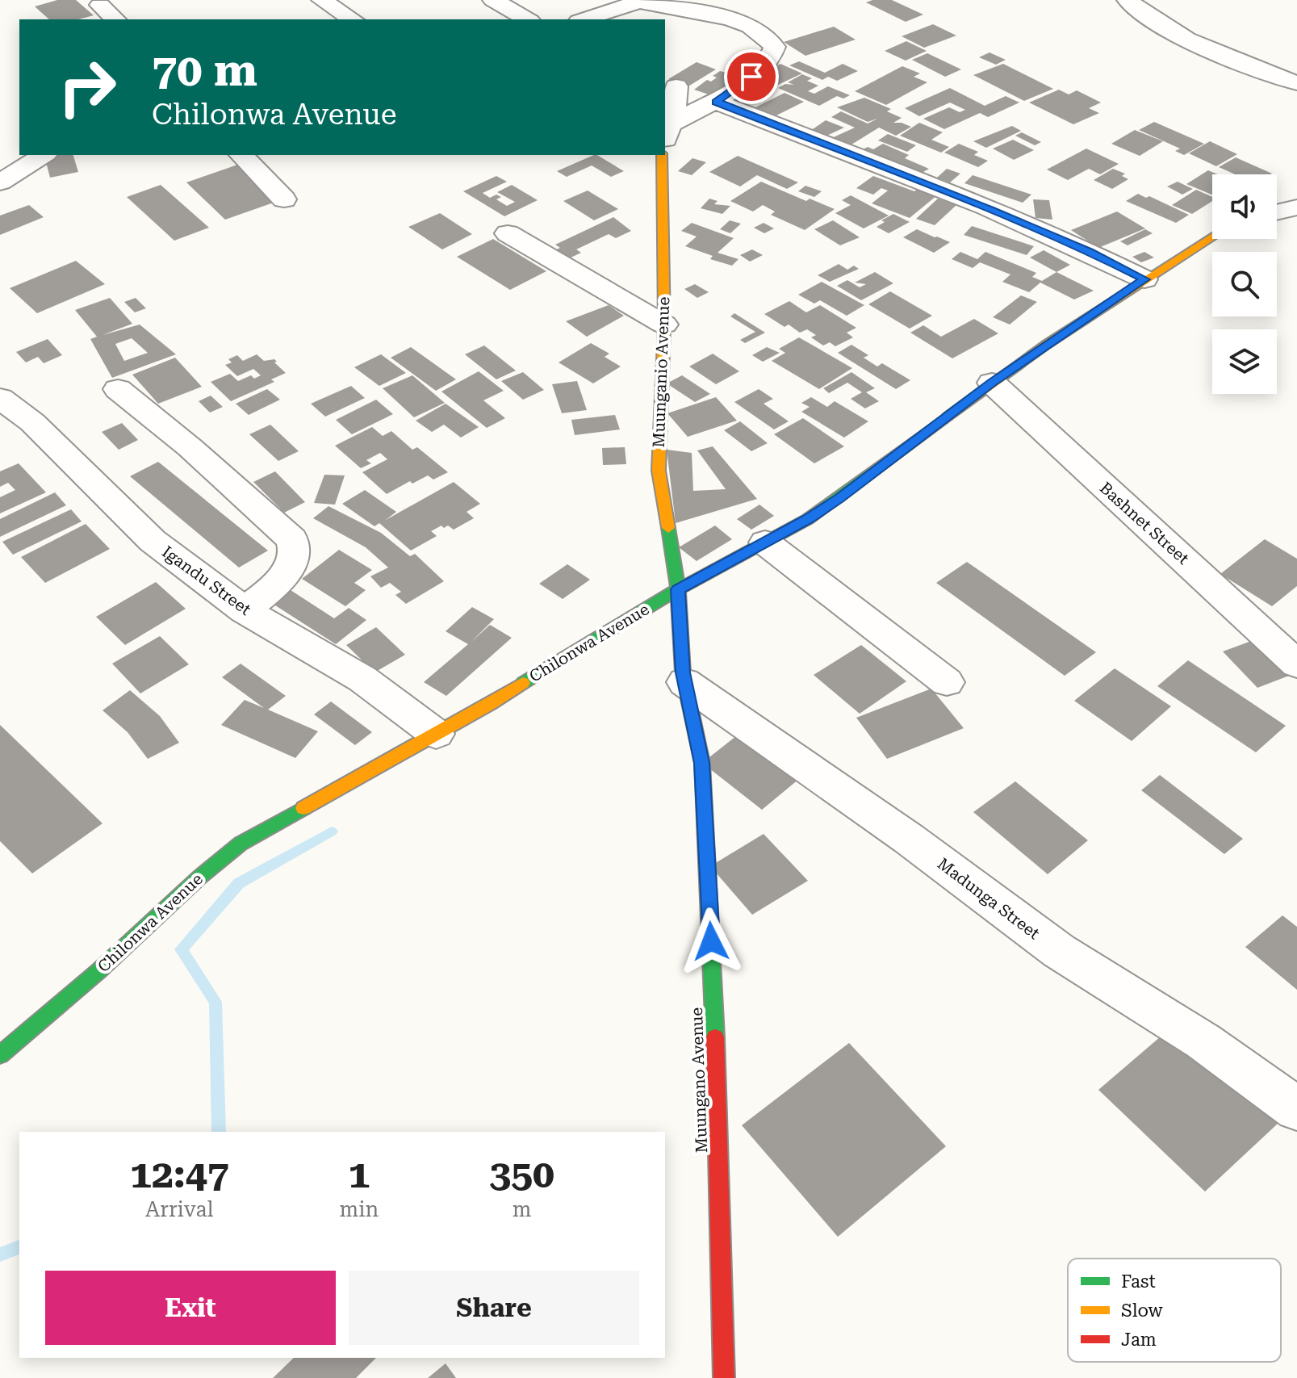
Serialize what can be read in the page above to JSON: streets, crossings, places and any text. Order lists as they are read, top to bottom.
{
  "streets": {
    "street": [
      "Muunganio Avenue",
      "Bashnet Street",
      "Igandu Street",
      "Chilonwa Avenue",
      "Madunga Street",
      "Muungano Avenue"
    ]
  },
  "crossings": [
    ["Muunganio Avenue", "Chilonwa Avenue"],
    ["Muunganio Avenue", "Muungano Avenue"],
    ["Bashnet Street", "Chilonwa Avenue"],
    ["Igandu Street", "Chilonwa Avenue"],
    ["Chilonwa Avenue", "Muungano Avenue"],
    ["Madunga Street", "Muungano Avenue"]
  ],
  "legend": ["Fast", "Slow", "Jam"],
  "page": {
    "turn": ["70 m", "Chilonwa Avenue"],
    "eta": [
      "12:47",
      "Arrival",
      "1",
      "min",
      "350",
      "m"
    ],
    "buttons": ["Exit", "Share"]
  }
}
